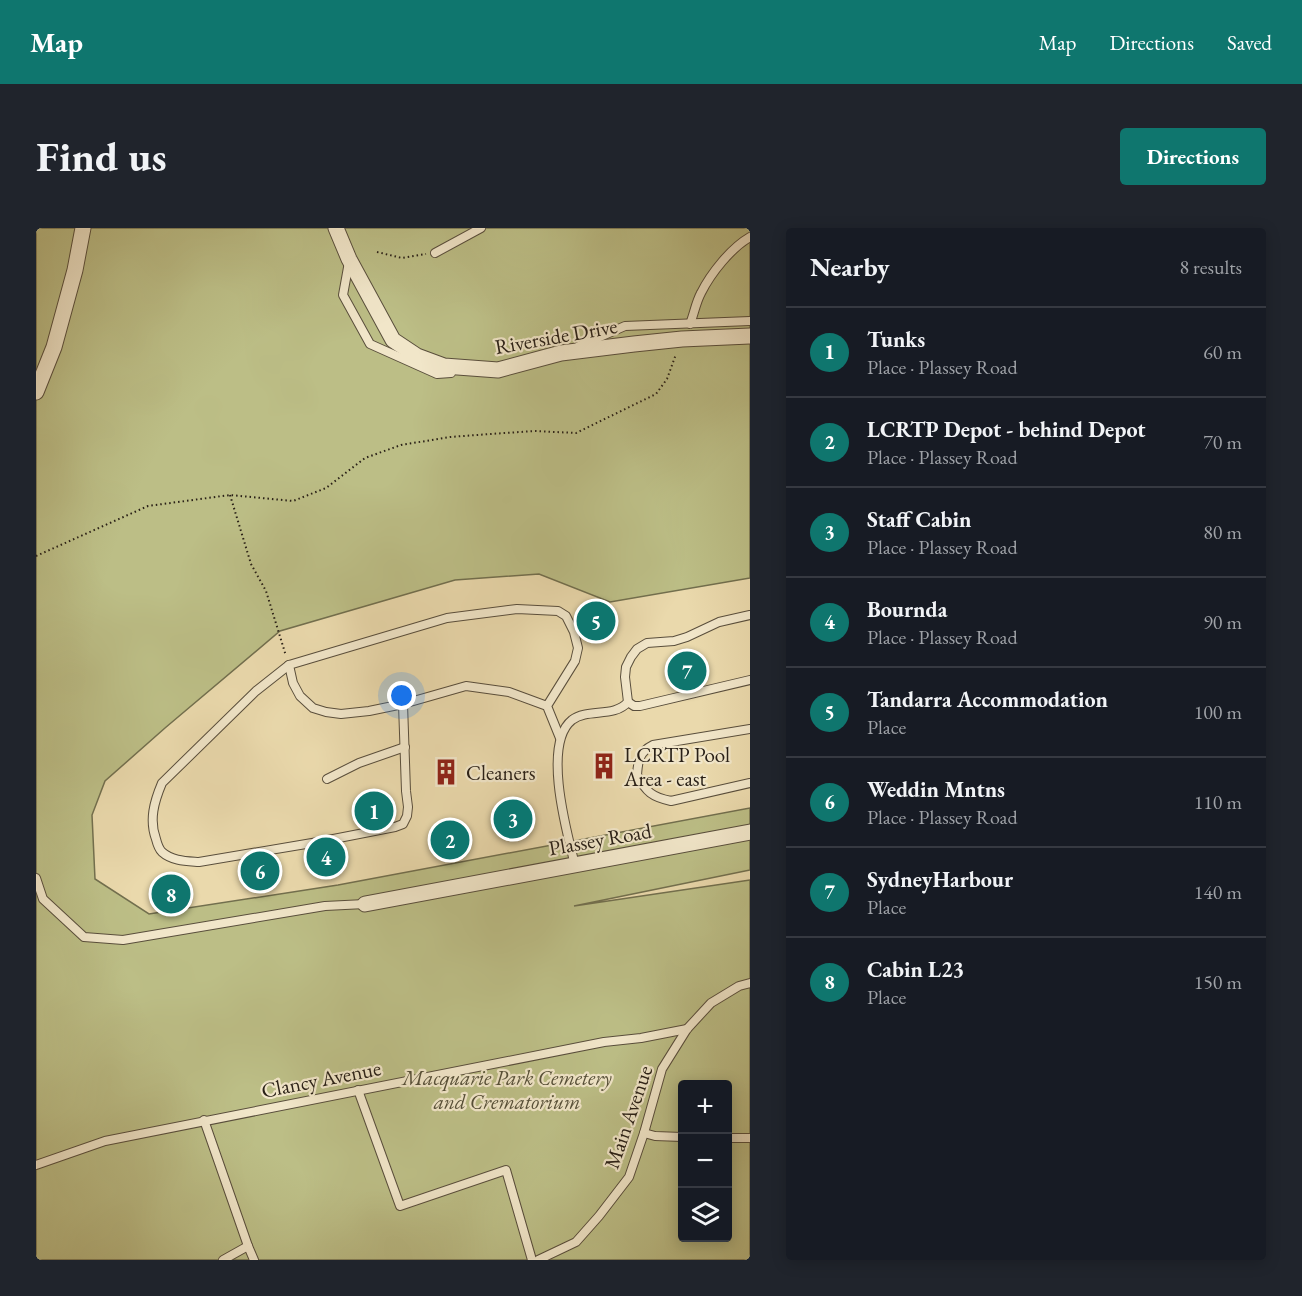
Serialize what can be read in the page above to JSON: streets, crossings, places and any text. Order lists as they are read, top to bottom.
{
  "streets": {
    "street": ["Riverside Drive", "Plassey Road"],
    "lane": ["Clancy Avenue", "Main Avenue"]
  },
  "crossings": [
    ["Clancy Avenue", "Main Avenue"]
  ],
  "parks": ["Macquarie Park Cemetery and Crematorium"],
  "places": {
    "building": ["LCRTP Pool Area - east", "Cleaners"]
  },
  "page": {
    "header": "Map",
    "nav": ["Map", "Directions", "Saved"],
    "buttons": "Directions",
    "title": "Find us",
    "heading": ["Nearby", "8 results"],
    "list": [
      {
        "mark": "1",
        "name": "Tunks",
        "note": "Place · Plassey Road",
        "value": "60 m"
      },
      {
        "mark": "2",
        "name": "LCRTP Depot - behind Depot",
        "note": "Place · Plassey Road",
        "value": "70 m"
      },
      {
        "mark": "3",
        "name": "Staff Cabin",
        "note": "Place · Plassey Road",
        "value": "80 m"
      },
      {
        "mark": "4",
        "name": "Bournda",
        "note": "Place · Plassey Road",
        "value": "90 m"
      },
      {
        "mark": "5",
        "name": "Tandarra Accommodation",
        "note": "Place",
        "value": "100 m"
      },
      {
        "mark": "6",
        "name": "Weddin Mntns",
        "note": "Place · Plassey Road",
        "value": "110 m"
      },
      {
        "mark": "7",
        "name": "SydneyHarbour",
        "note": "Place",
        "value": "140 m"
      },
      {
        "mark": "8",
        "name": "Cabin L23",
        "note": "Place",
        "value": "150 m"
      }
    ],
    "pins": [
      "5",
      "7",
      "1",
      "3",
      "2",
      "4",
      "6",
      "8"
    ],
    "map_buttons": ["+", "−"]
  }
}
